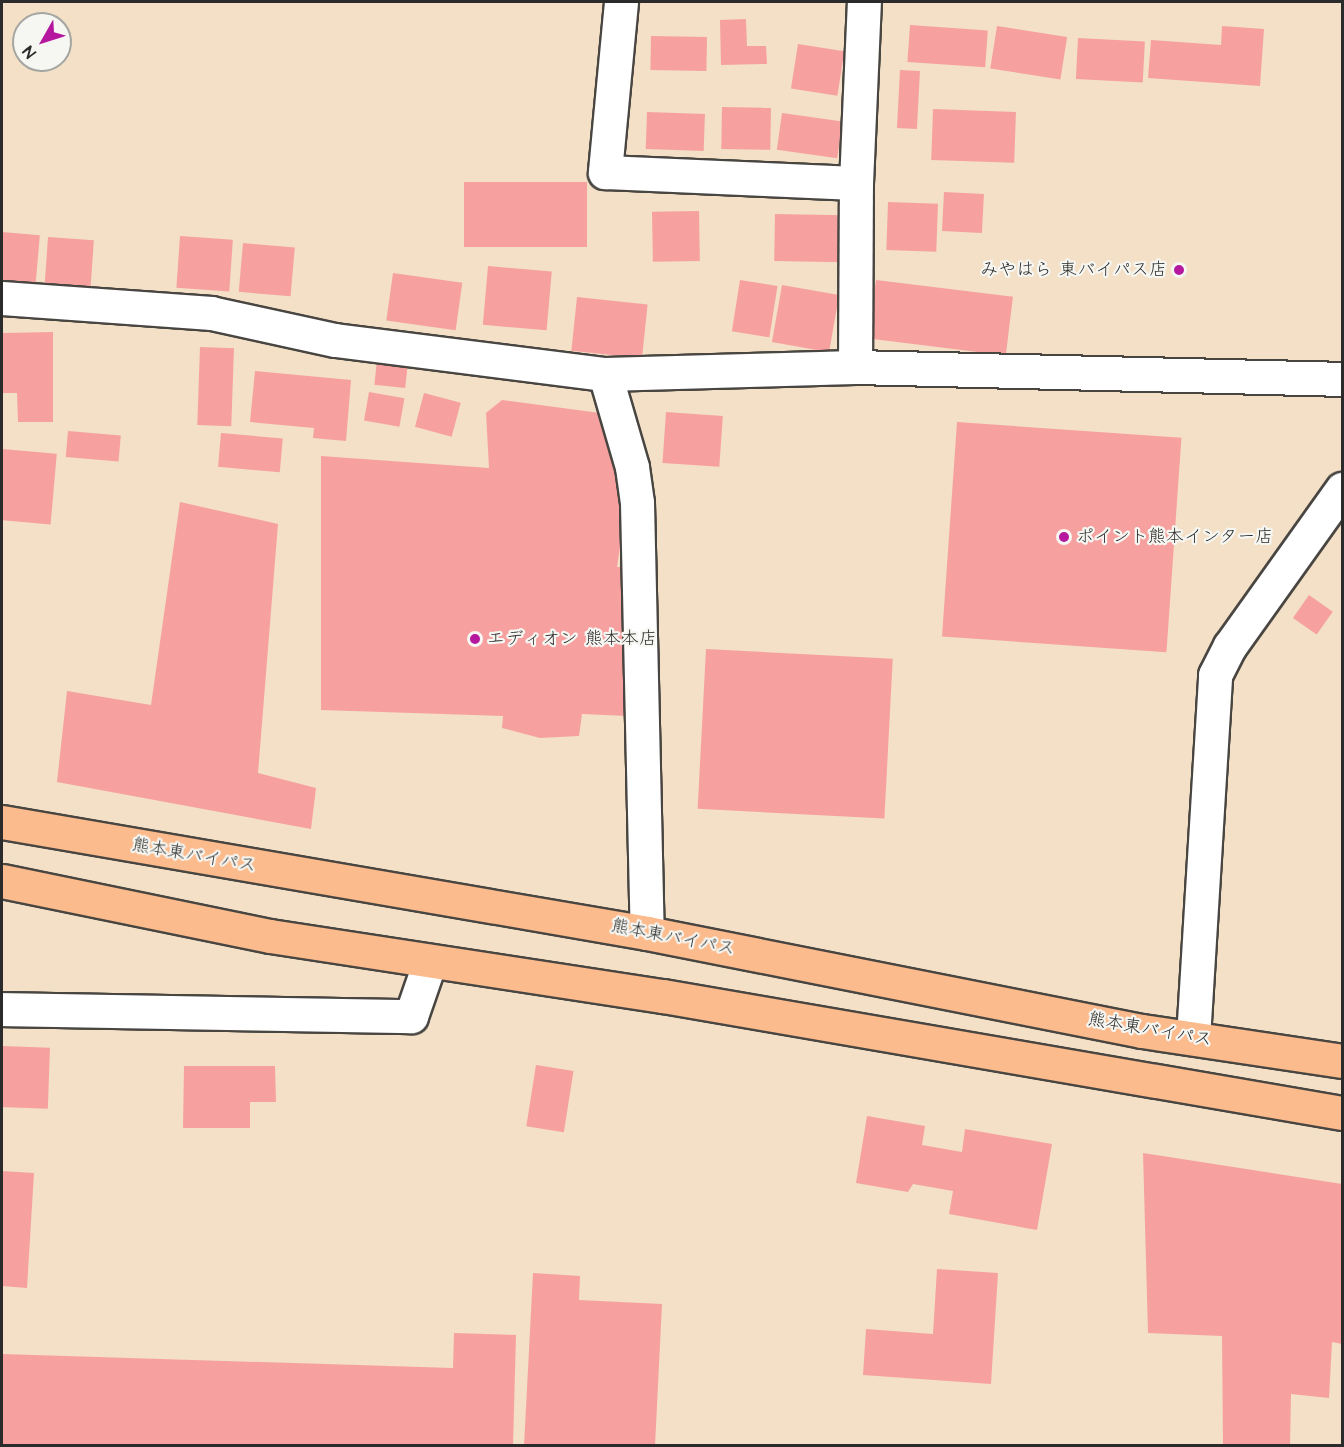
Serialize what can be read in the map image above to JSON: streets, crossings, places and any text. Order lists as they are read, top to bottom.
{
  "streets": {
    "highway": ["熊本東バイパス"]
  },
  "places": ["みやはら 東バイパス店", "ポイント熊本インター店", "エディオン 熊本本店"],
  "north": "bottom left"
}
